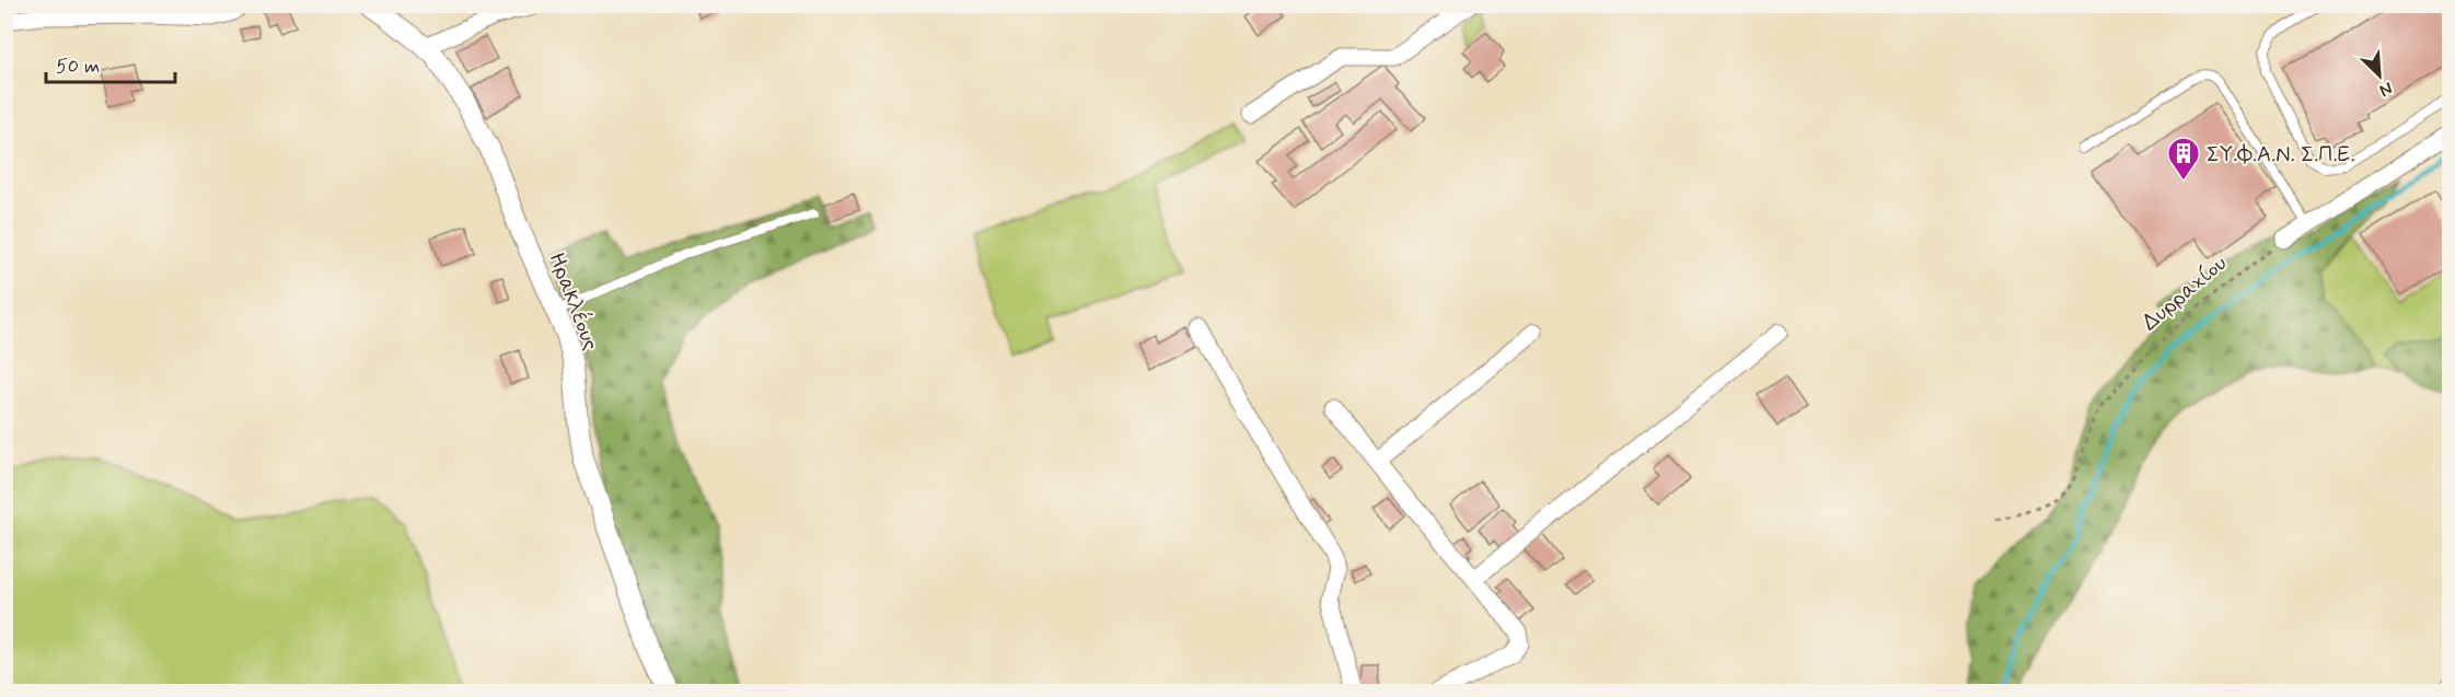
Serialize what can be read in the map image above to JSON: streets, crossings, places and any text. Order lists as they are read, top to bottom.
{
  "streets": {
    "street": ["Ηρακλέους"],
    "path": ["Δυρραχίου"]
  },
  "places": {
    "building": ["ΣΥ.Φ.Α.Ν. Σ.Π.Ε."]
  },
  "scale_bar": "50 m",
  "north": "bottom right"
}
